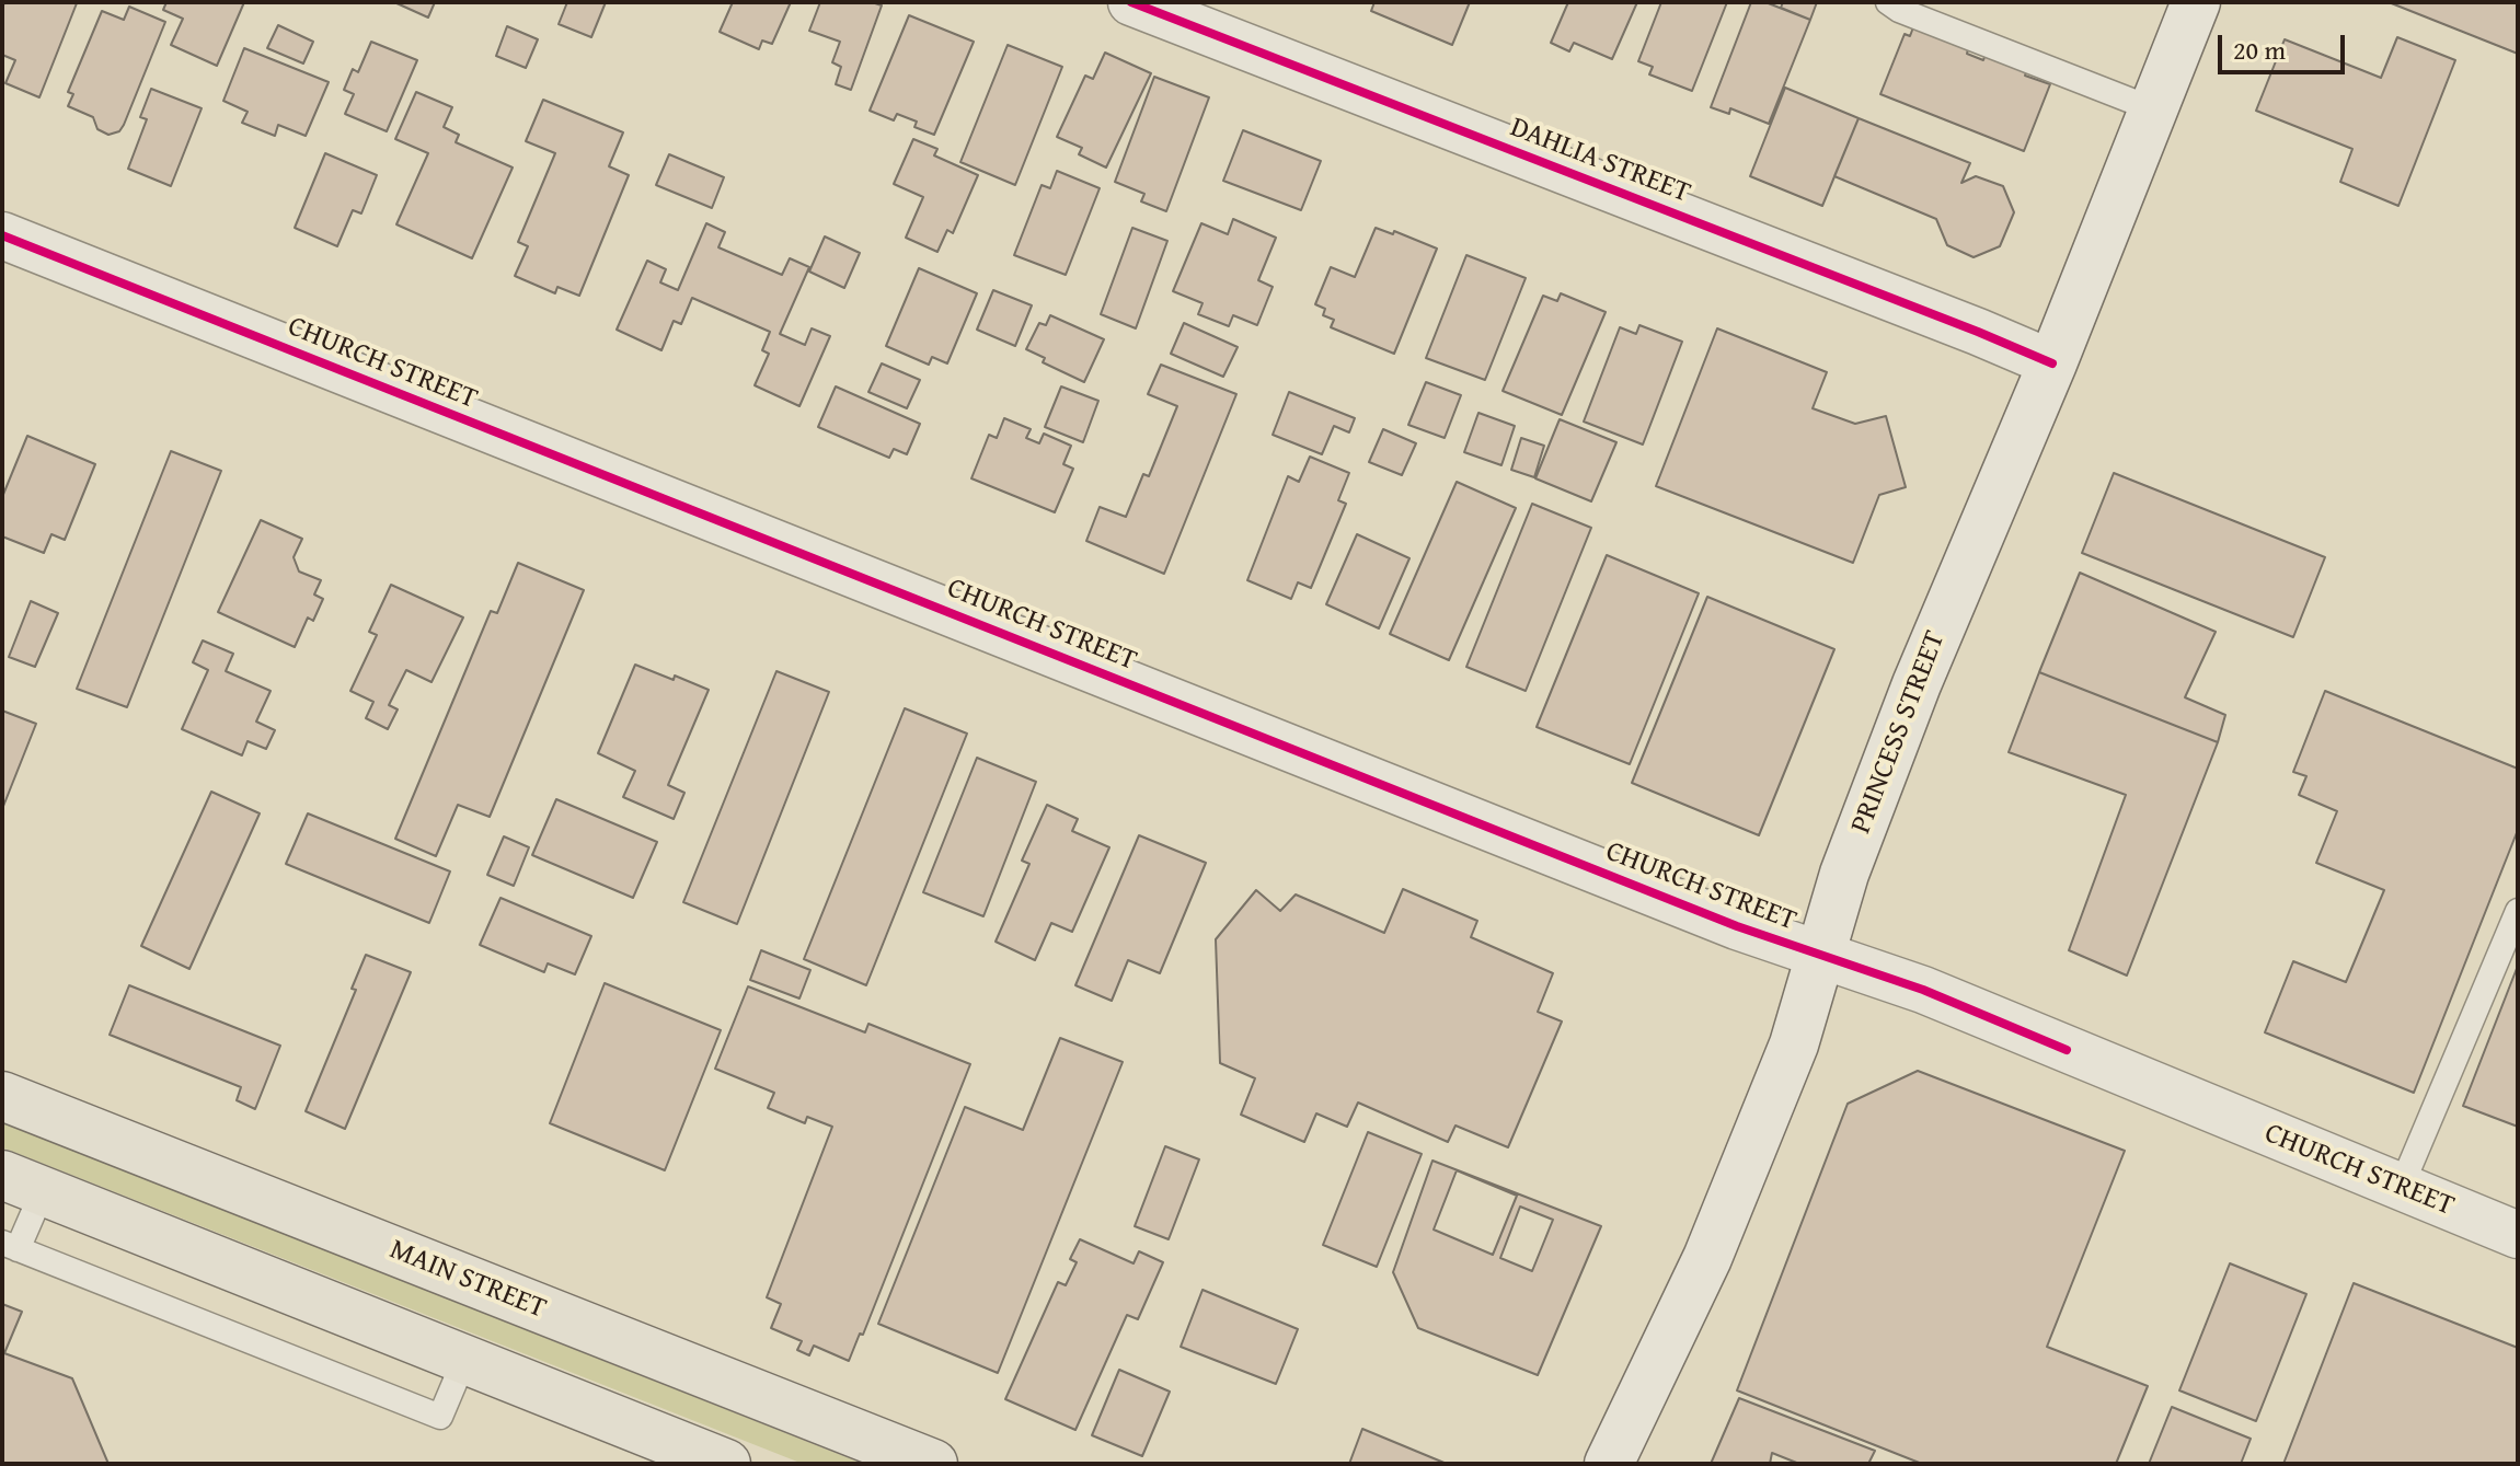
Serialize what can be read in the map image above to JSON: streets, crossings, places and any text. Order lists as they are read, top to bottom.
{
  "streets": {
    "highway": ["MAIN STREET"],
    "main road": ["PRINCESS STREET"],
    "street": ["DAHLIA STREET", "CHURCH STREET"]
  },
  "crossings": [
    ["DAHLIA STREET", "PRINCESS STREET"],
    ["CHURCH STREET", "PRINCESS STREET"]
  ],
  "scale_bar": "20 m"
}
